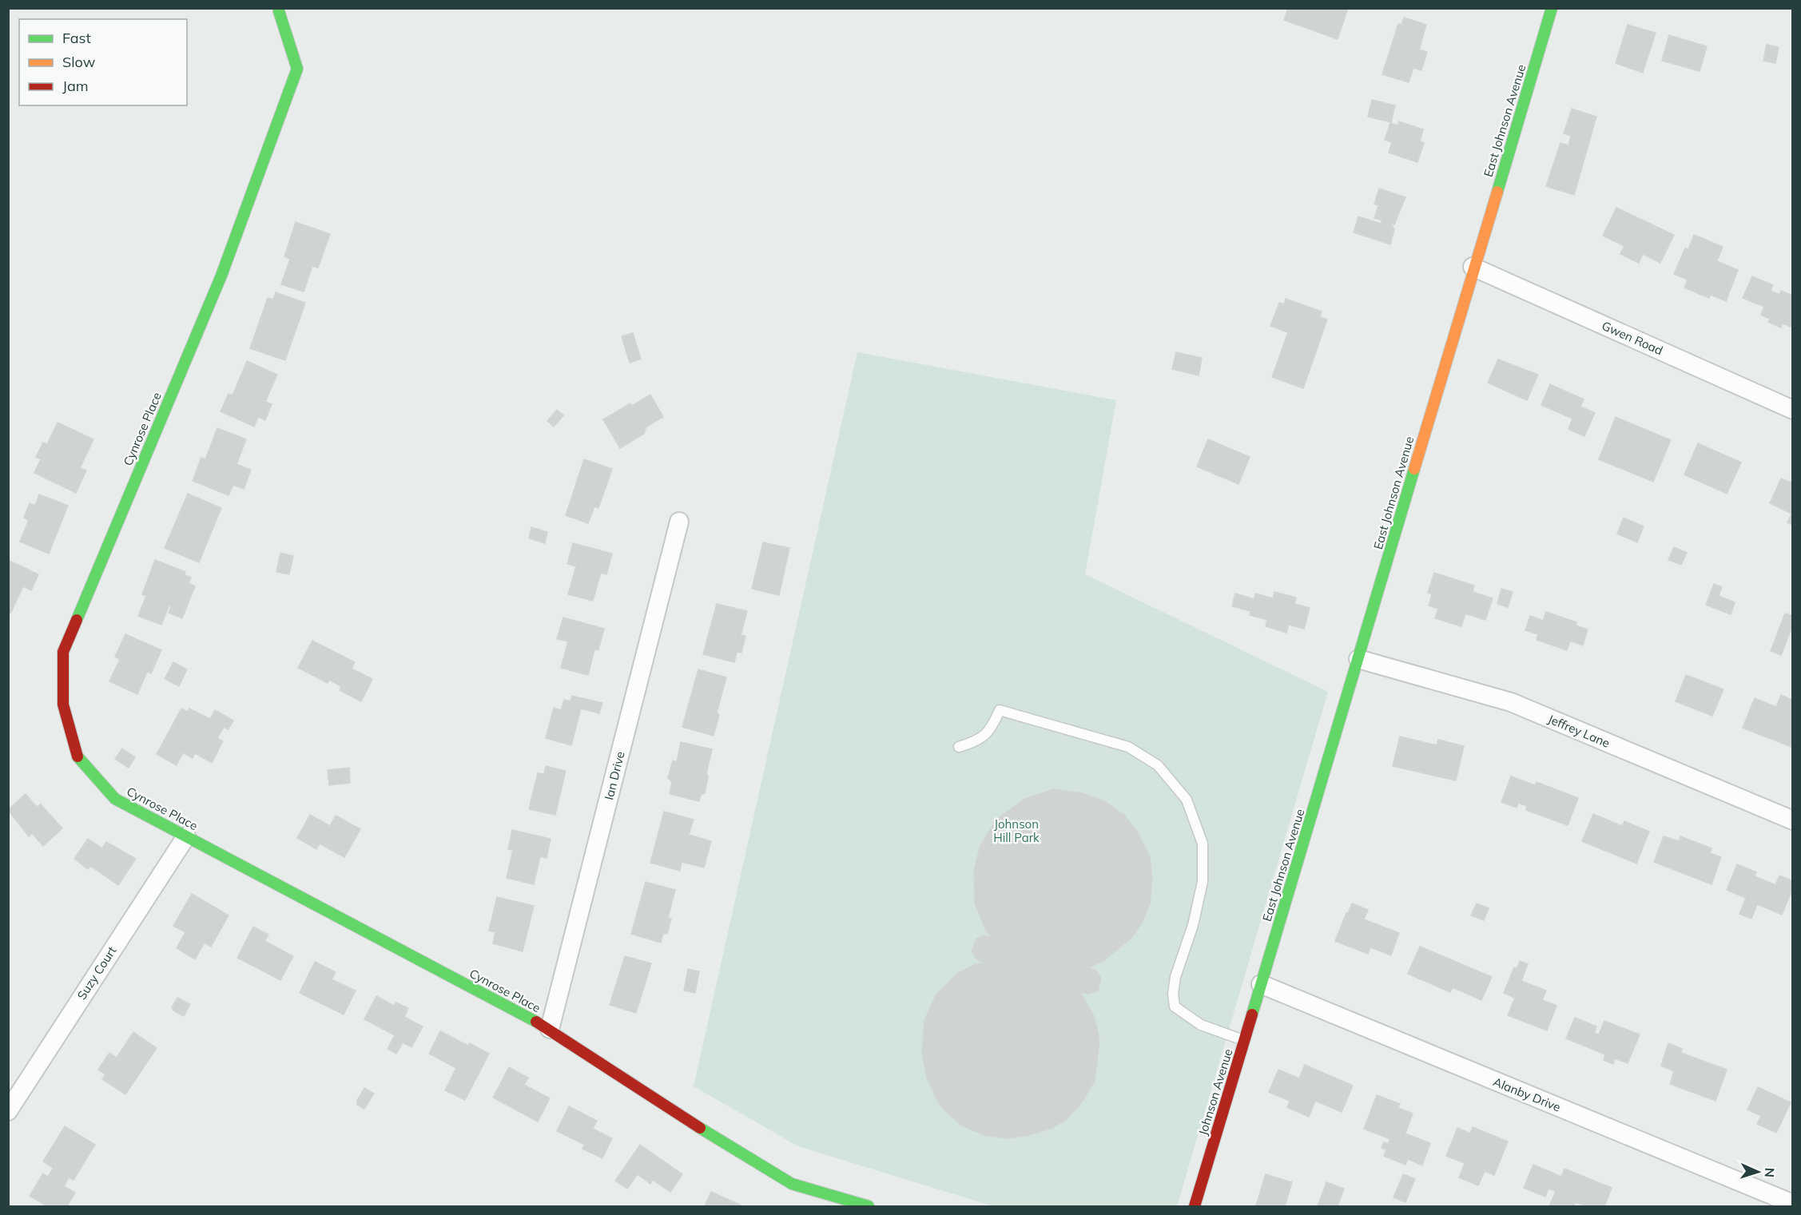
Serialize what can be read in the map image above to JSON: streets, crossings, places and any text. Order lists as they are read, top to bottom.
{
  "streets": {
    "street": [
      "East Johnson Avenue",
      "Gwen Road",
      "Cynrose Place",
      "Jeffrey Lane",
      "Ian Drive",
      "Suzy Court",
      "Johnson Avenue",
      "Alanby Drive"
    ]
  },
  "crossings": [
    ["East Johnson Avenue", "Gwen Road"],
    ["East Johnson Avenue", "Jeffrey Lane"],
    ["East Johnson Avenue", "Johnson Avenue"],
    ["East Johnson Avenue", "Alanby Drive"],
    ["Cynrose Place", "Ian Drive"],
    ["Cynrose Place", "Suzy Court"],
    ["Johnson Avenue", "Alanby Drive"]
  ],
  "parks": ["Johnson Hill Park"],
  "legend": ["Fast", "Slow", "Jam"],
  "north": "right"
}
